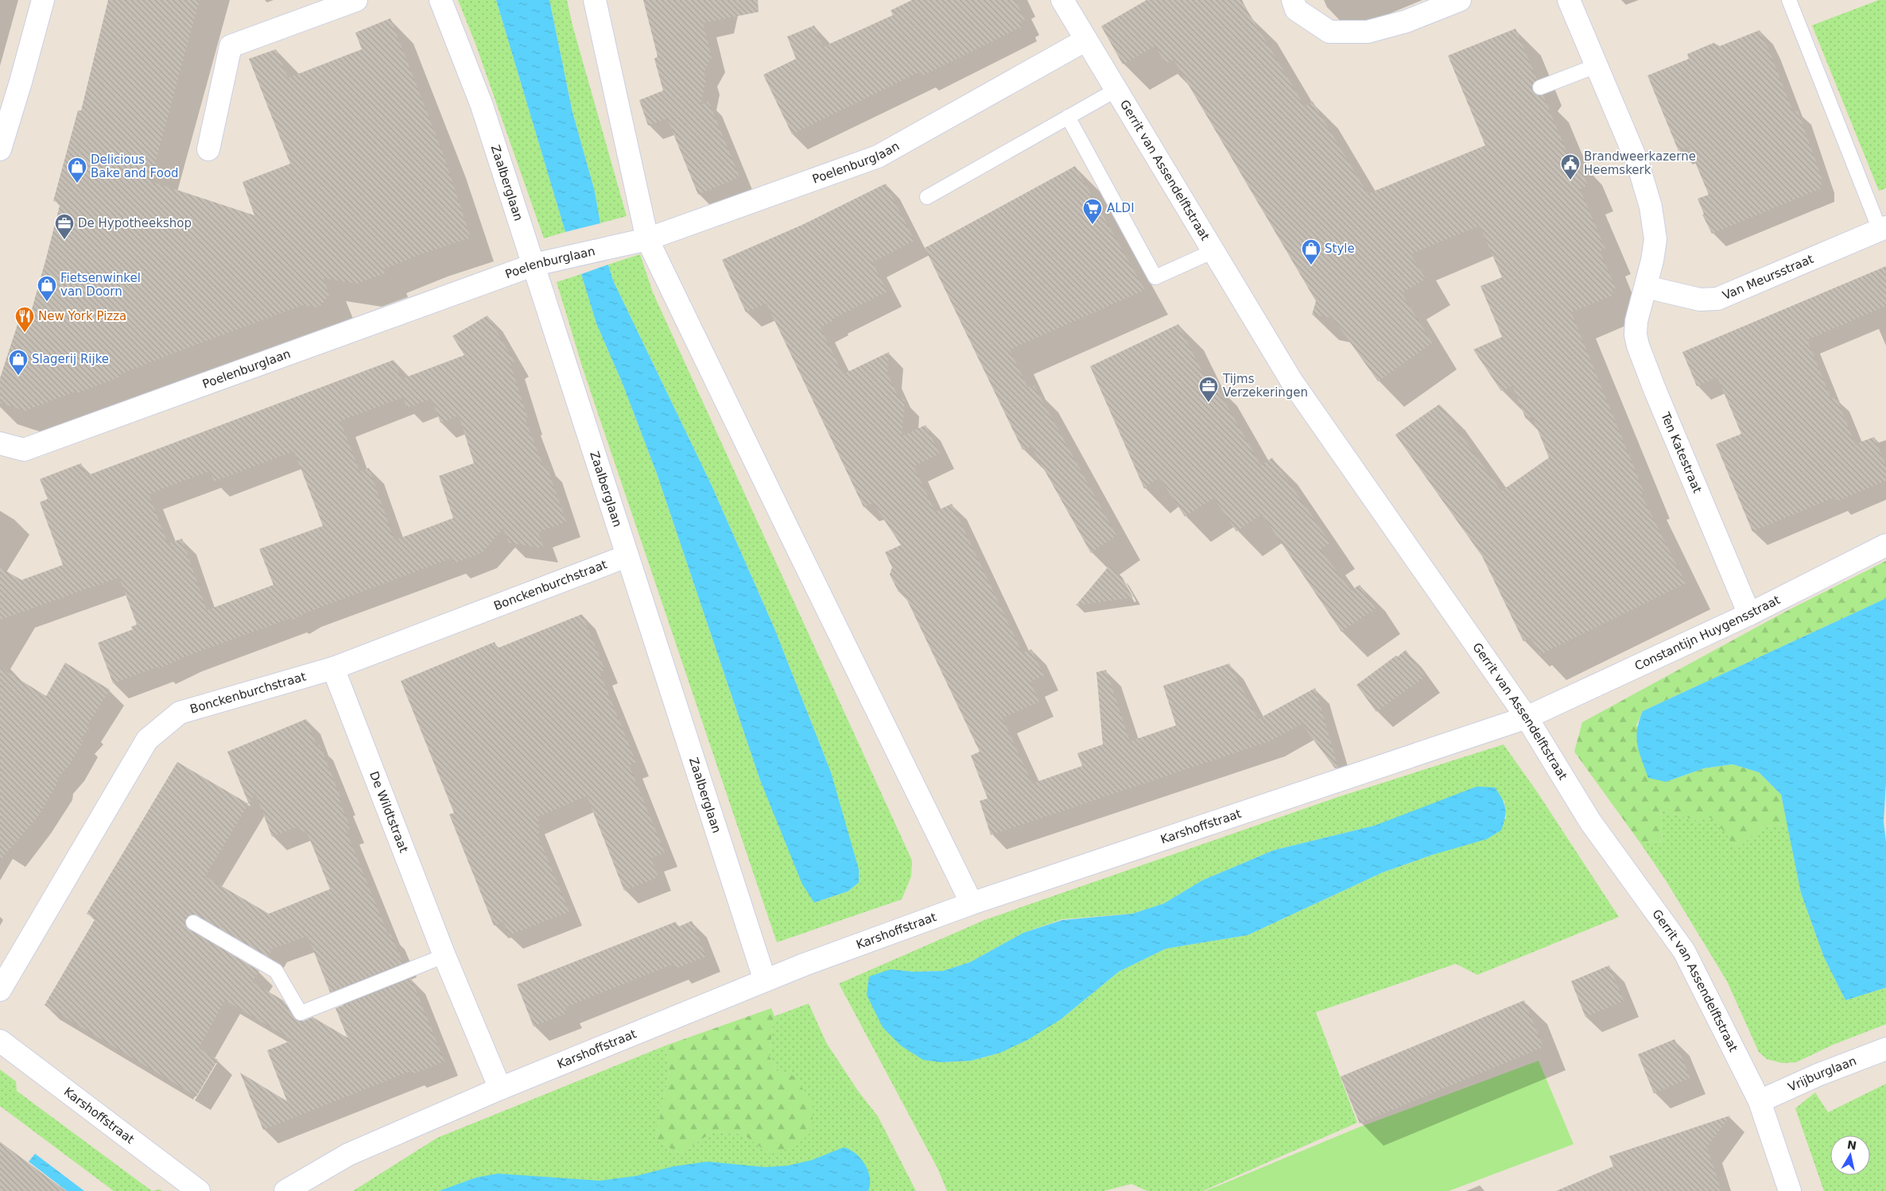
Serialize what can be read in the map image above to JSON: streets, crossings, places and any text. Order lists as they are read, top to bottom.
{
  "streets": {
    "street": [
      "Poelenburglaan",
      "Gerrit van Assendelftstraat",
      "Zaalberglaan",
      "Van Meursstraat",
      "Ten Katestraat",
      "Bonckenburchstraat",
      "Constantijn Huygensstraat",
      "De Wildtstraat",
      "Karshoffstraat",
      "Vrijburglaan"
    ]
  },
  "crossings": [
    ["Poelenburglaan", "Gerrit van Assendelftstraat"],
    ["Poelenburglaan", "Zaalberglaan"],
    ["Gerrit van Assendelftstraat", "Constantijn Huygensstraat"],
    ["Gerrit van Assendelftstraat", "Karshoffstraat"],
    ["Gerrit van Assendelftstraat", "Vrijburglaan"],
    ["Zaalberglaan", "Bonckenburchstraat"],
    ["Zaalberglaan", "Karshoffstraat"],
    ["Van Meursstraat", "Ten Katestraat"],
    ["Ten Katestraat", "Constantijn Huygensstraat"],
    ["Bonckenburchstraat", "De Wildtstraat"],
    ["Constantijn Huygensstraat", "Karshoffstraat"],
    ["De Wildtstraat", "Karshoffstraat"]
  ],
  "places": {
    "public building": ["Brandweerkazerne Heemskerk"],
    "shop": [
      "Delicious Bake and Food",
      "Style",
      "Fietsenwinkel van Doorn",
      "Slagerij Rijke"
    ],
    "supermarket": ["ALDI"],
    "office": ["De Hypotheekshop", "Tijms Verzekeringen"],
    "restaurant": ["New York Pizza"]
  },
  "north": "top"
}
